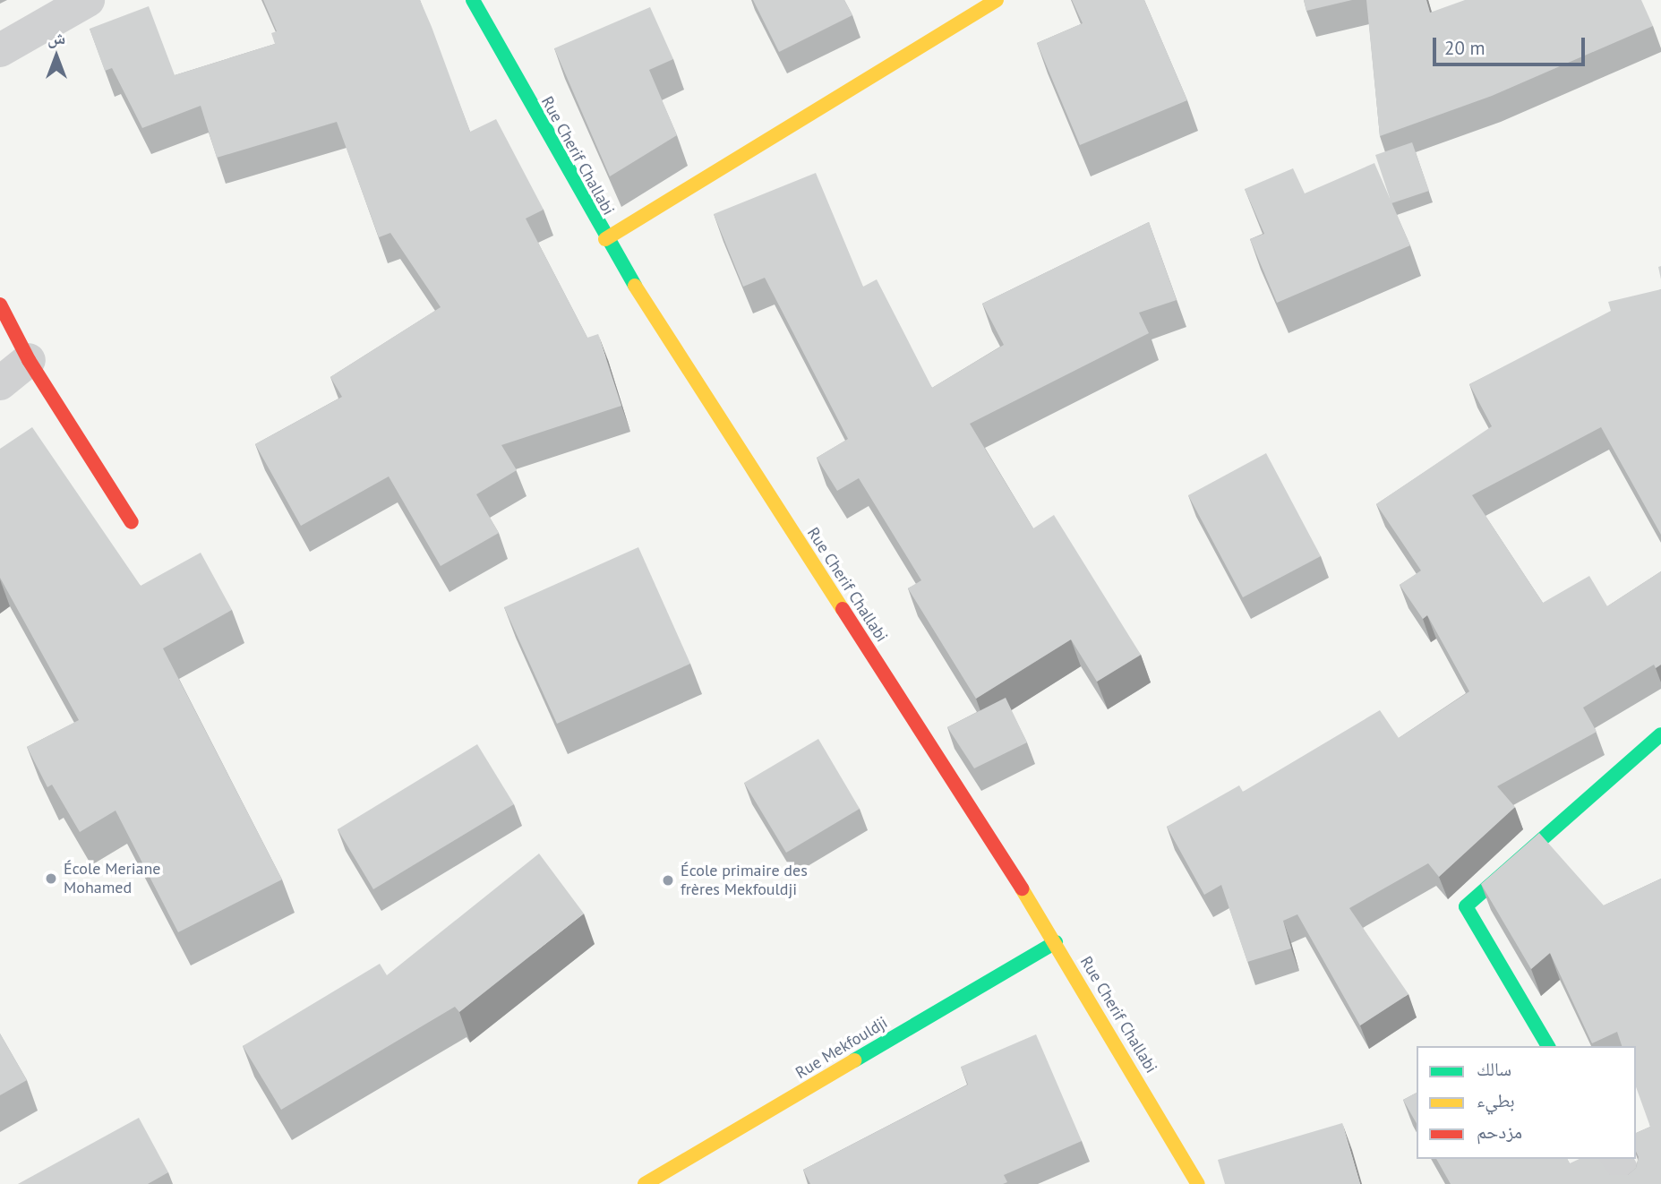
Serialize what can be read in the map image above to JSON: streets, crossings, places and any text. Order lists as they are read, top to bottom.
{
  "streets": {
    "street": ["Rue Cherif Challabi", "Rue Mekfouldji"]
  },
  "crossings": [
    ["Rue Cherif Challabi", "Rue Mekfouldji"]
  ],
  "places": ["École Meriane Mohamed", "École primaire des frères Mekfouldji"],
  "legend": ["سالك", "بطيء", "مزدحم"],
  "scale_bar": "20 m",
  "north": "top"
}
